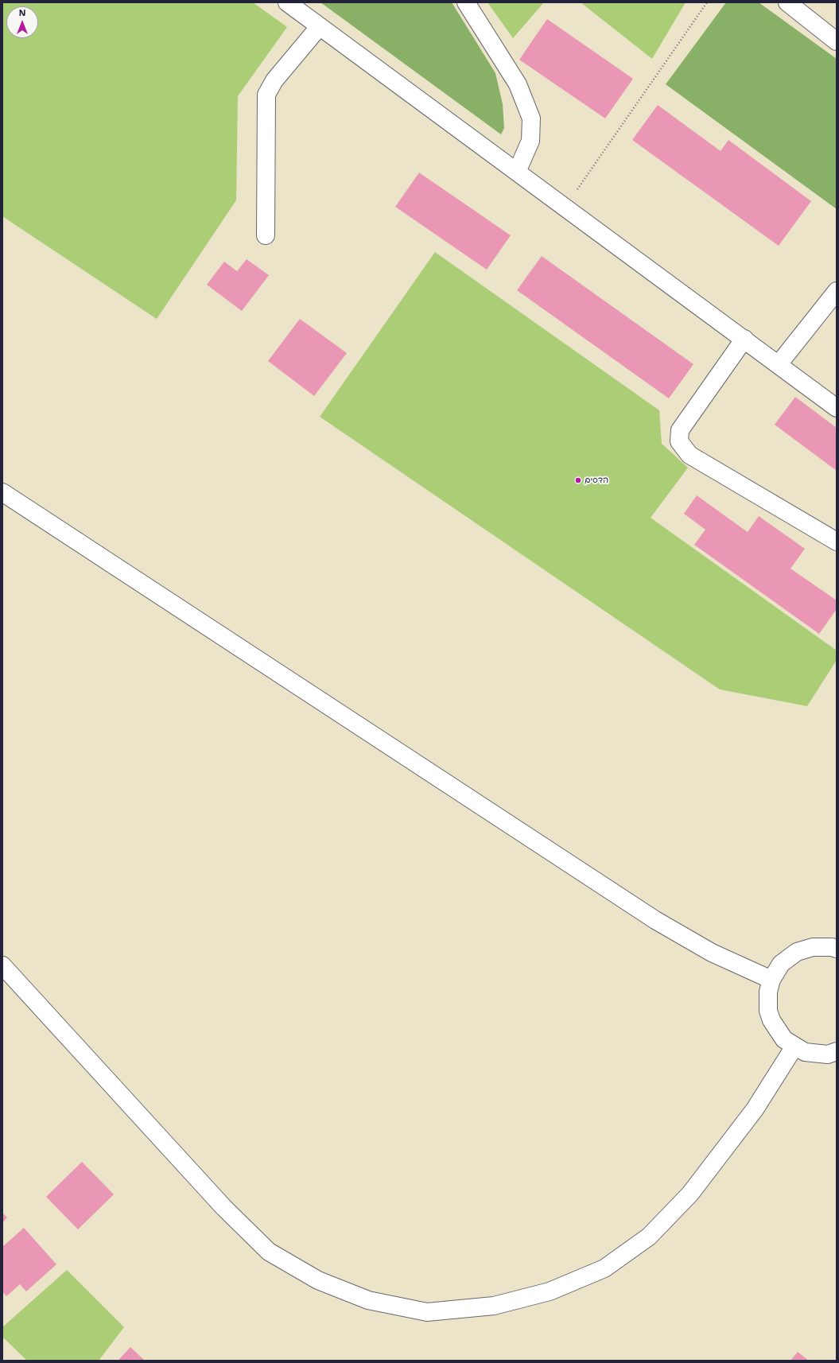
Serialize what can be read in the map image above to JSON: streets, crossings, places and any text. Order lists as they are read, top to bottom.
{
  "places": ["הדסים"],
  "north": "top"
}
